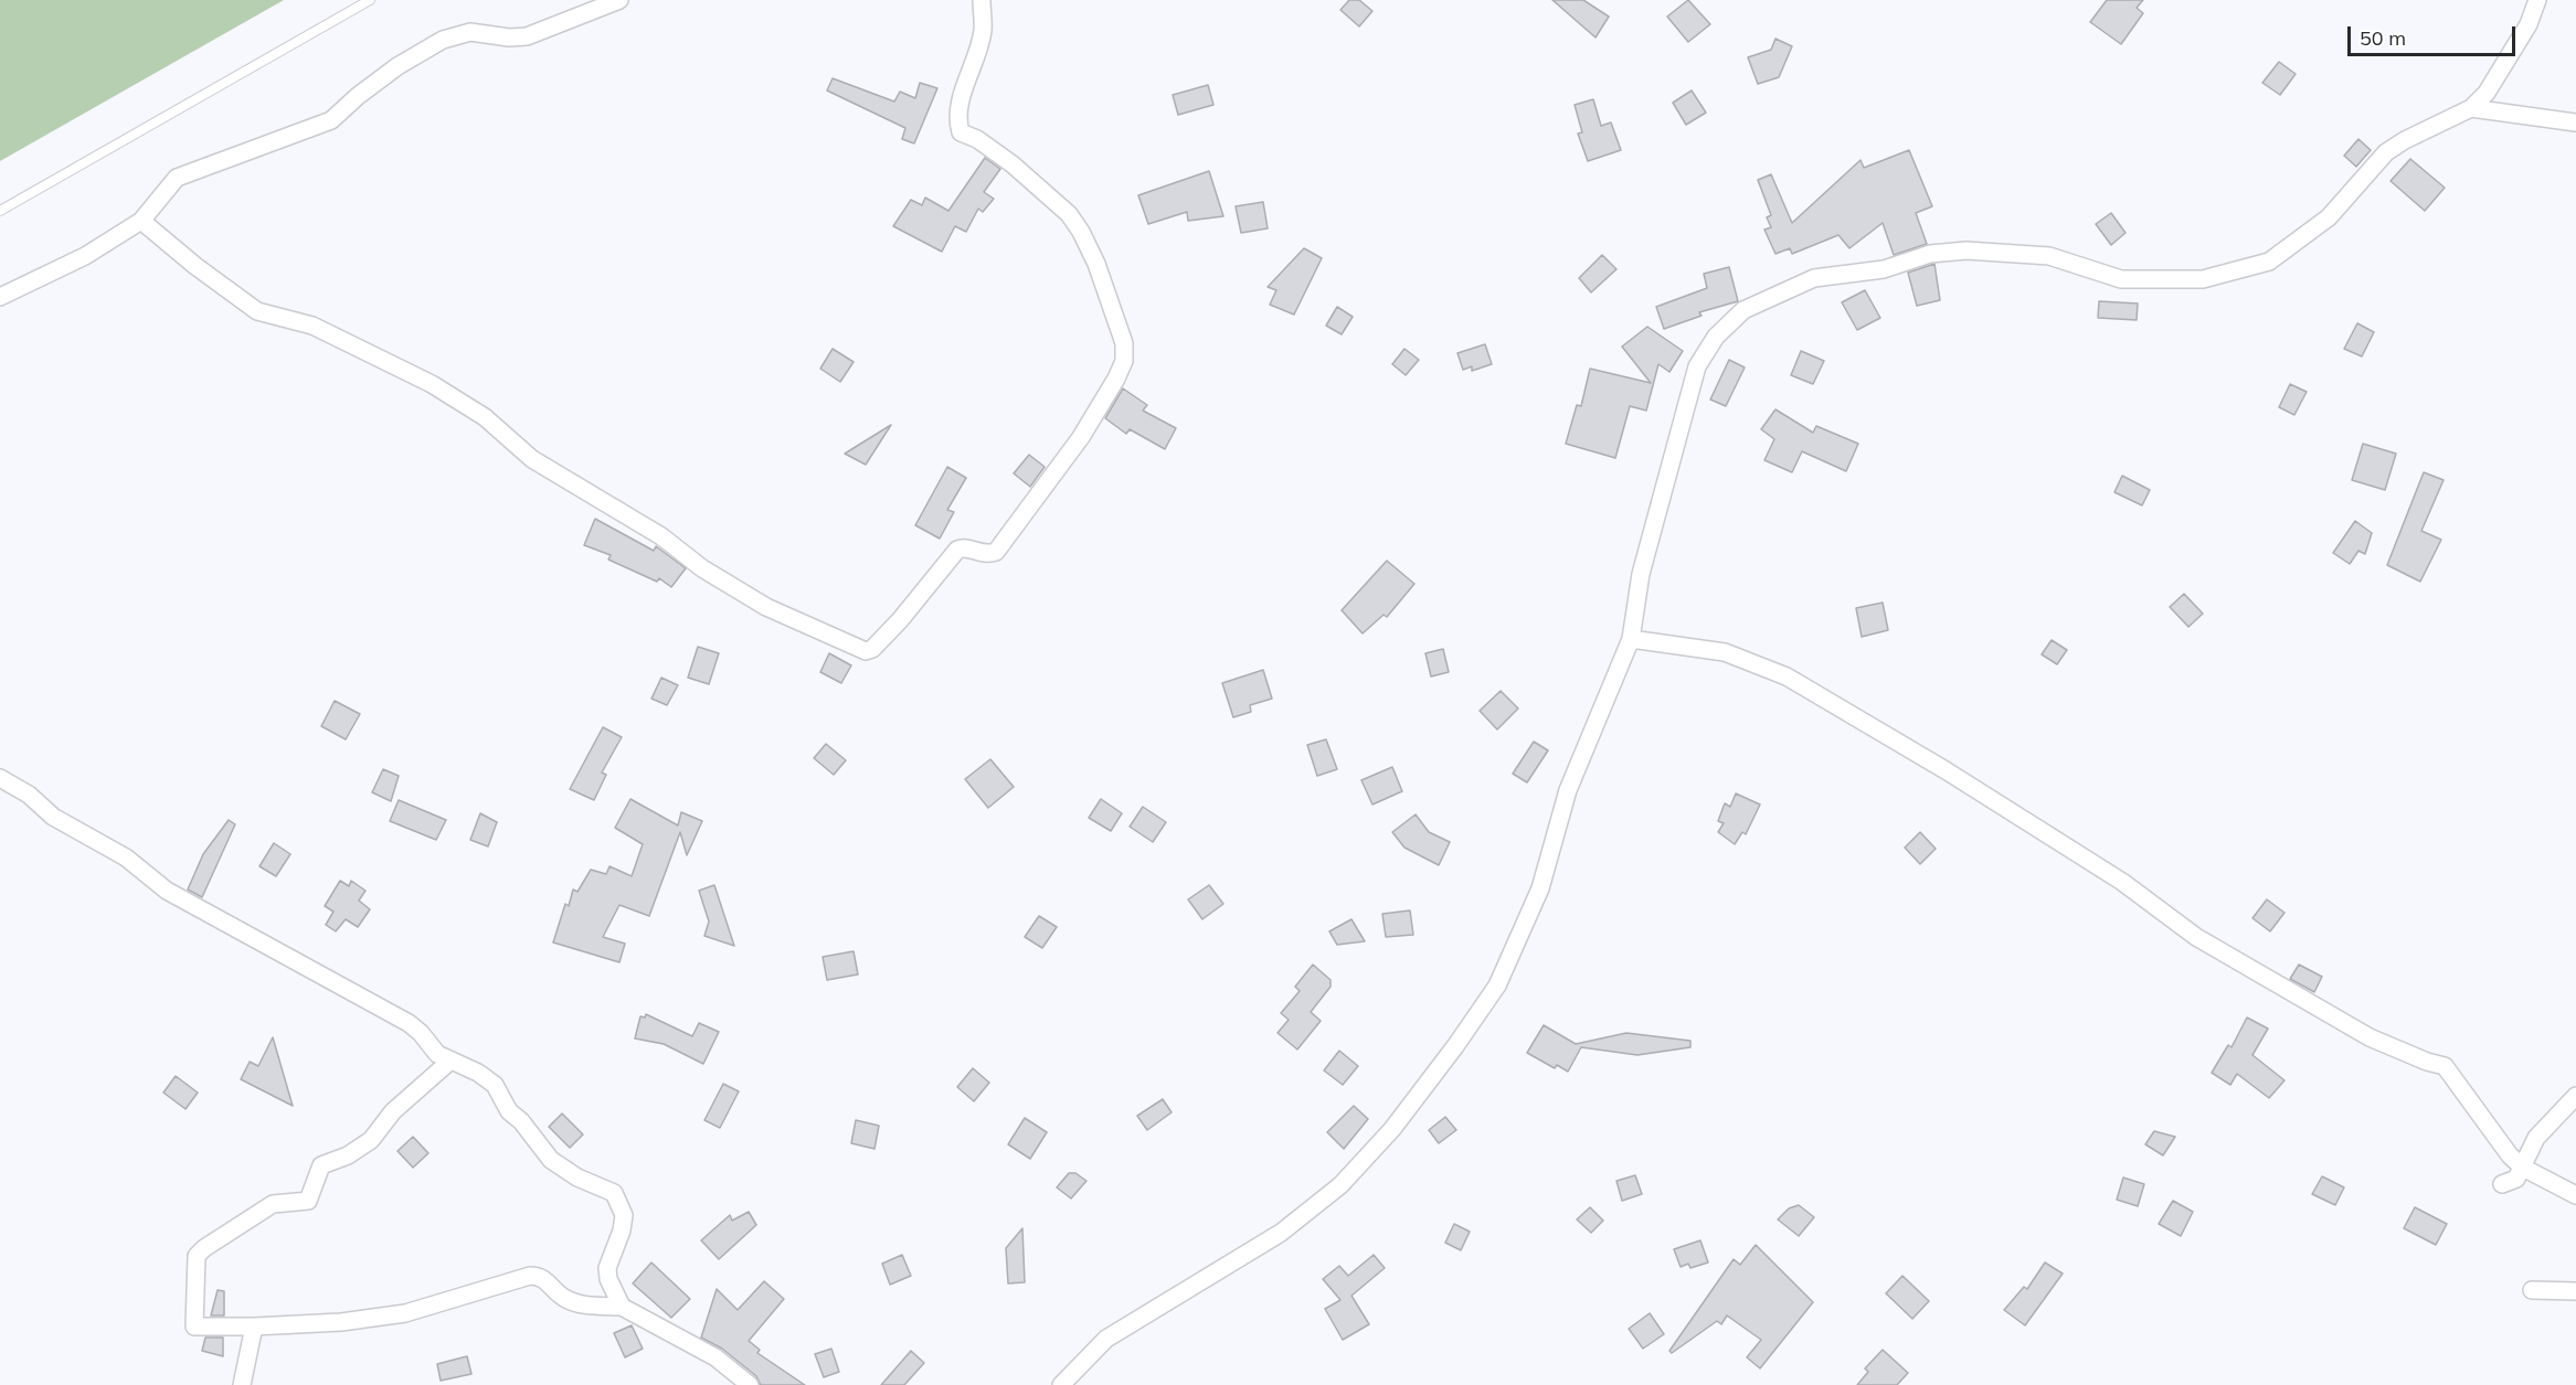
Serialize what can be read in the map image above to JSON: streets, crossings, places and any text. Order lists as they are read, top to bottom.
{
  "scale_bar": "50 m"
}
